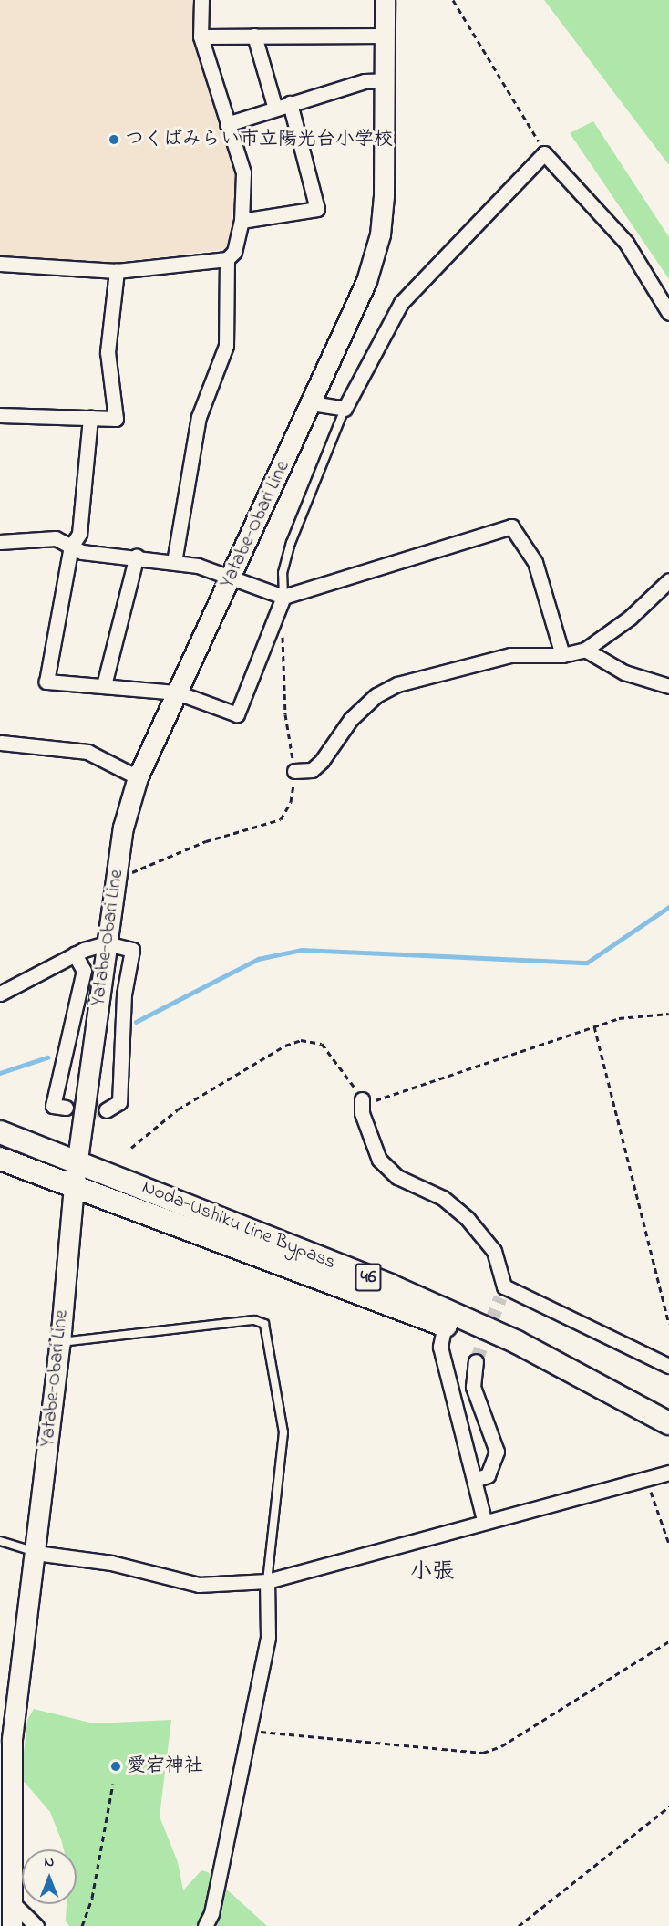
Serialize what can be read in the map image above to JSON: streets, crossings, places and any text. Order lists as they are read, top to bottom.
{
  "streets": {
    "main road": ["Yatabe-Obari Line", "Noda-Ushiku Line Bypass", "46"]
  },
  "crossings": [
    ["Yatabe-Obari Line", "Noda-Ushiku Line Bypass"]
  ],
  "districts": ["小張"],
  "places": ["つくばみらい市立陽光台小学校", "愛宕神社"],
  "north": "top"
}
